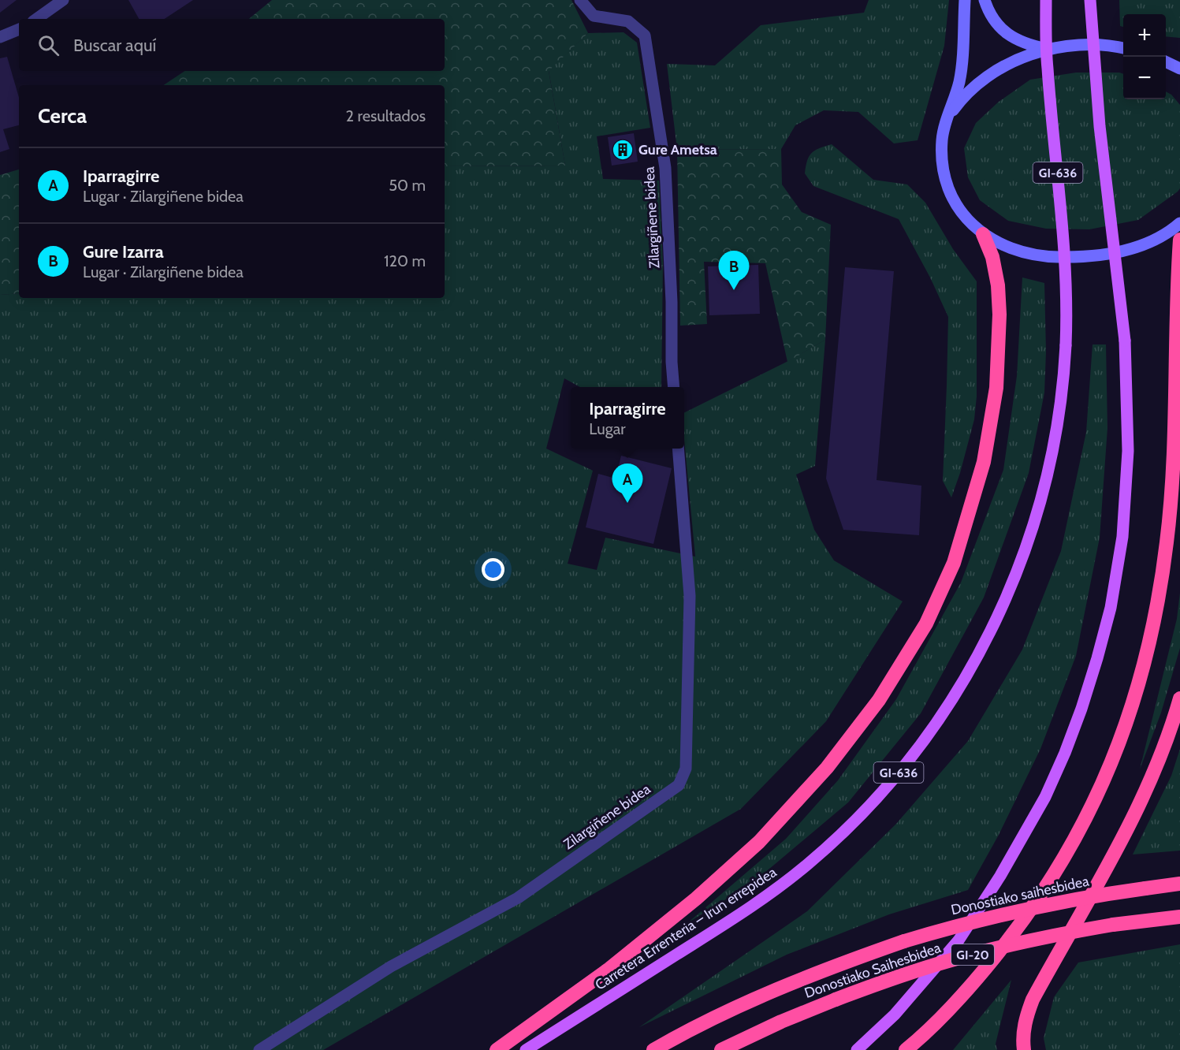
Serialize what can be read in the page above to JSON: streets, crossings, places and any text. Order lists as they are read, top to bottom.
{
  "streets": {
    "highway": ["Donostiako saihesbidea", "GI-20", "Donostiako Saihesbidea"],
    "main road": ["GI-636", "Carretera Errenteria – Irun errepidea"],
    "street": ["Zilargiñene bidea"]
  },
  "crossings": [
    ["Donostiako saihesbidea", "Donostiako Saihesbidea"]
  ],
  "places": {
    "building": ["Gure Ametsa"]
  },
  "page": {
    "map_buttons": ["+", "−"],
    "search": "Buscar aquí",
    "heading": ["Cerca", "2 resultados"],
    "list": [
      {
        "mark": "A",
        "name": "Iparragirre",
        "note": "Lugar · Zilargiñene bidea",
        "value": "50 m"
      },
      {
        "mark": "B",
        "name": "Gure Izarra",
        "note": "Lugar · Zilargiñene bidea",
        "value": "120 m"
      }
    ],
    "pins": ["B", "A"],
    "popup": ["Iparragirre", "Lugar"]
  }
}
